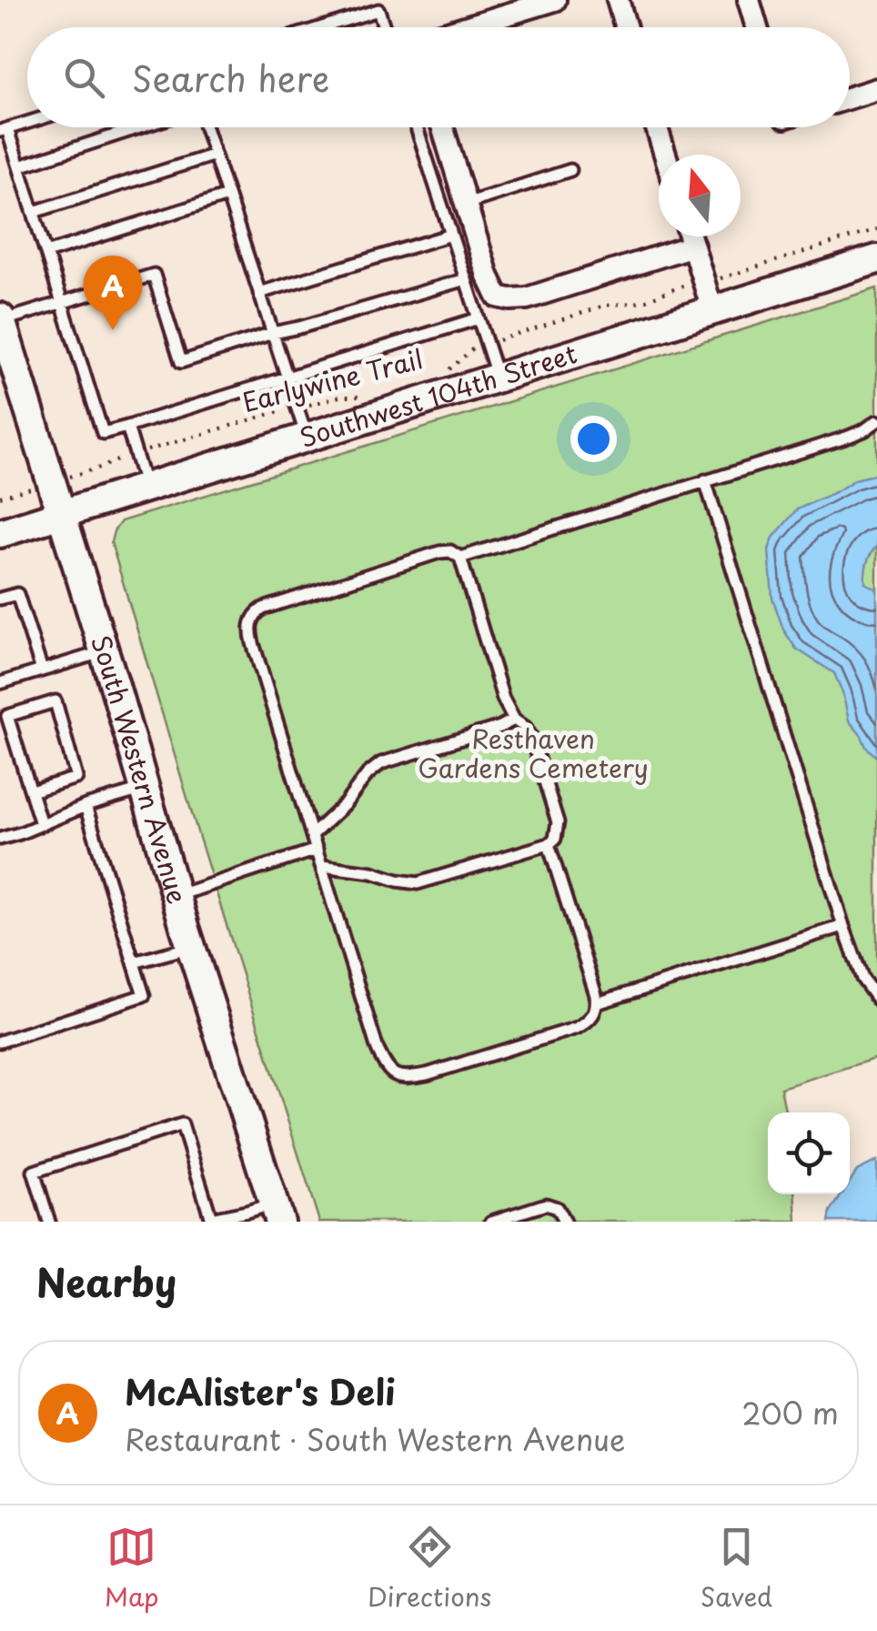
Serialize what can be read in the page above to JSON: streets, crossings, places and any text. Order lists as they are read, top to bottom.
{
  "streets": {
    "main road": ["Southwest 104th Street", "South Western Avenue"],
    "path": ["Earlywine Trail"]
  },
  "crossings": [
    ["Earlywine Trail", "South Western Avenue"],
    ["Southwest 104th Street", "South Western Avenue"]
  ],
  "parks": ["Resthaven Gardens Cemetery"],
  "north": "top",
  "page": {
    "search": "Search here",
    "pins": "A",
    "heading": "Nearby",
    "list": [
      {
        "mark": "A",
        "name": "McAlister's Deli",
        "note": "Restaurant · South Western Avenue",
        "value": "200 m"
      }
    ],
    "nav": ["Map", "Directions", "Saved"]
  }
}
